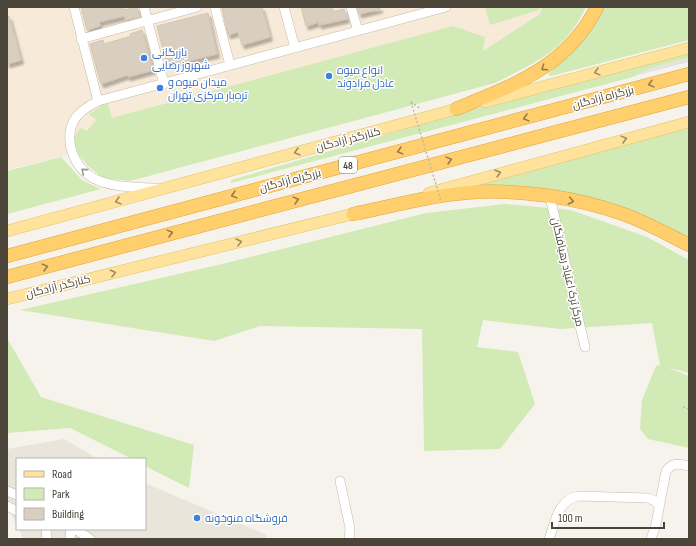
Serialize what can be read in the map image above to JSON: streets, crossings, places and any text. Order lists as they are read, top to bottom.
{
  "streets": {
    "highway": ["بزرگراه آزادگان", "48"],
    "main road": ["کنارگذر آزادگان"],
    "street": ["مرکز ترک اعتیاد رهیافتگان"]
  },
  "places": [
    "بازرگانی شهروز رضایی",
    "انواع میوه عادل مرادوند",
    "میدان میوه و تره‌بار مرکزی تهران",
    "فروشگاه منوخونه"
  ],
  "legend": ["Road", "Park", "Building"],
  "scale_bar": "100 m"
}
